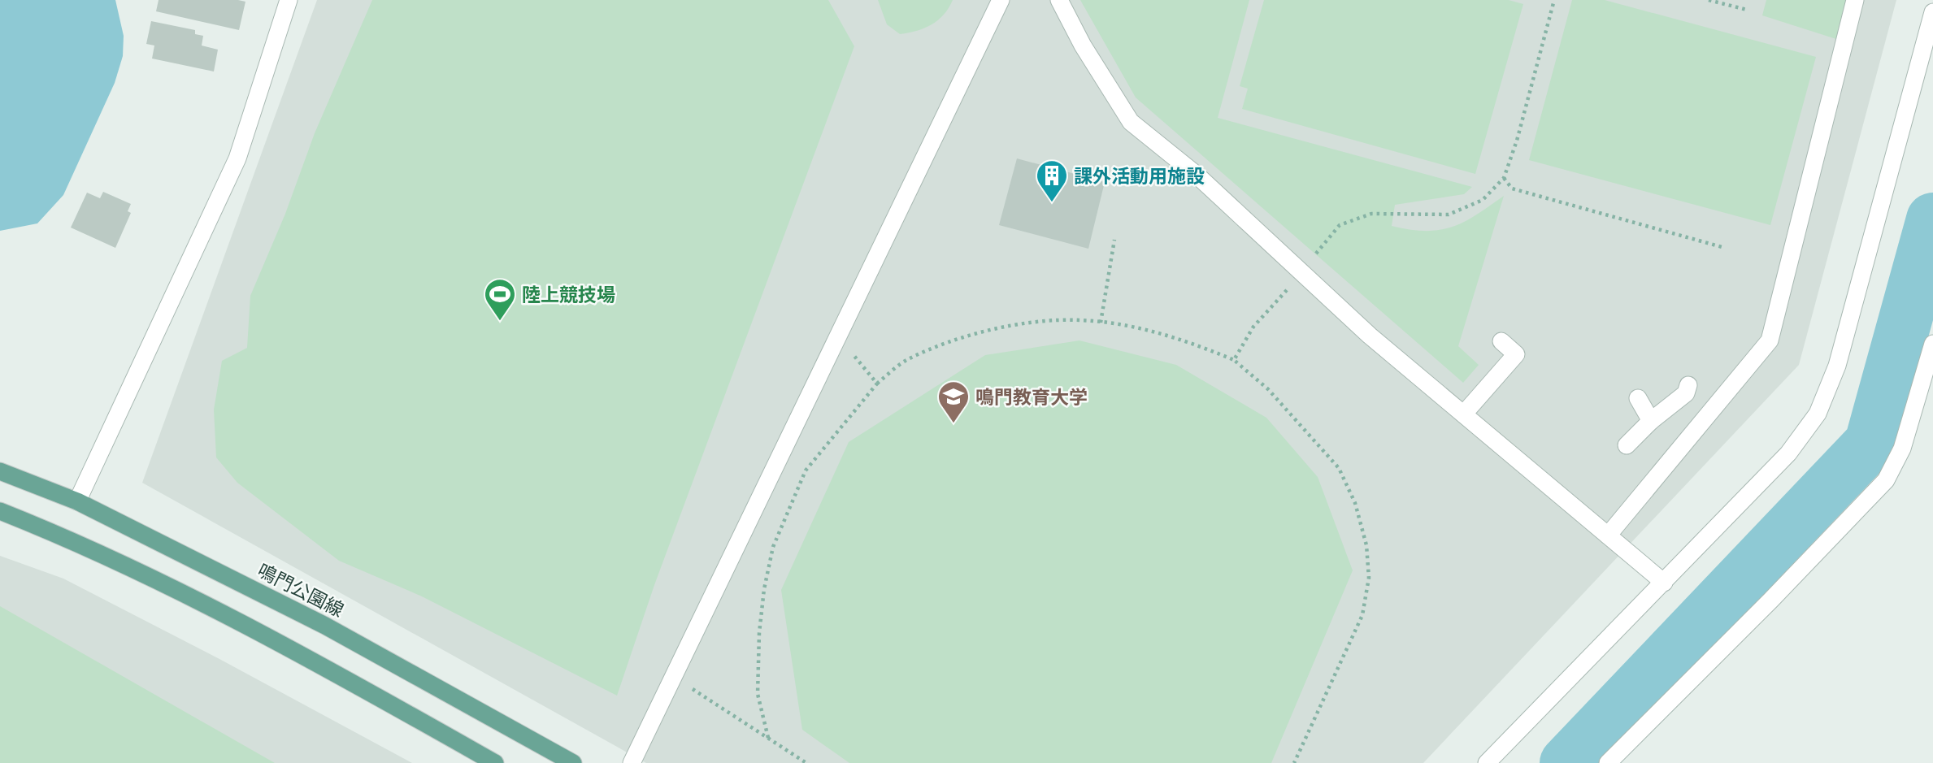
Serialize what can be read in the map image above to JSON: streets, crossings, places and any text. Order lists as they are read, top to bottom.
{
  "streets": {
    "main road": ["鳴門公園線"]
  },
  "places": {
    "building": ["課外活動用施設"],
    "sports": ["陸上競技場"],
    "school or university": ["鳴門教育大学"]
  }
}
